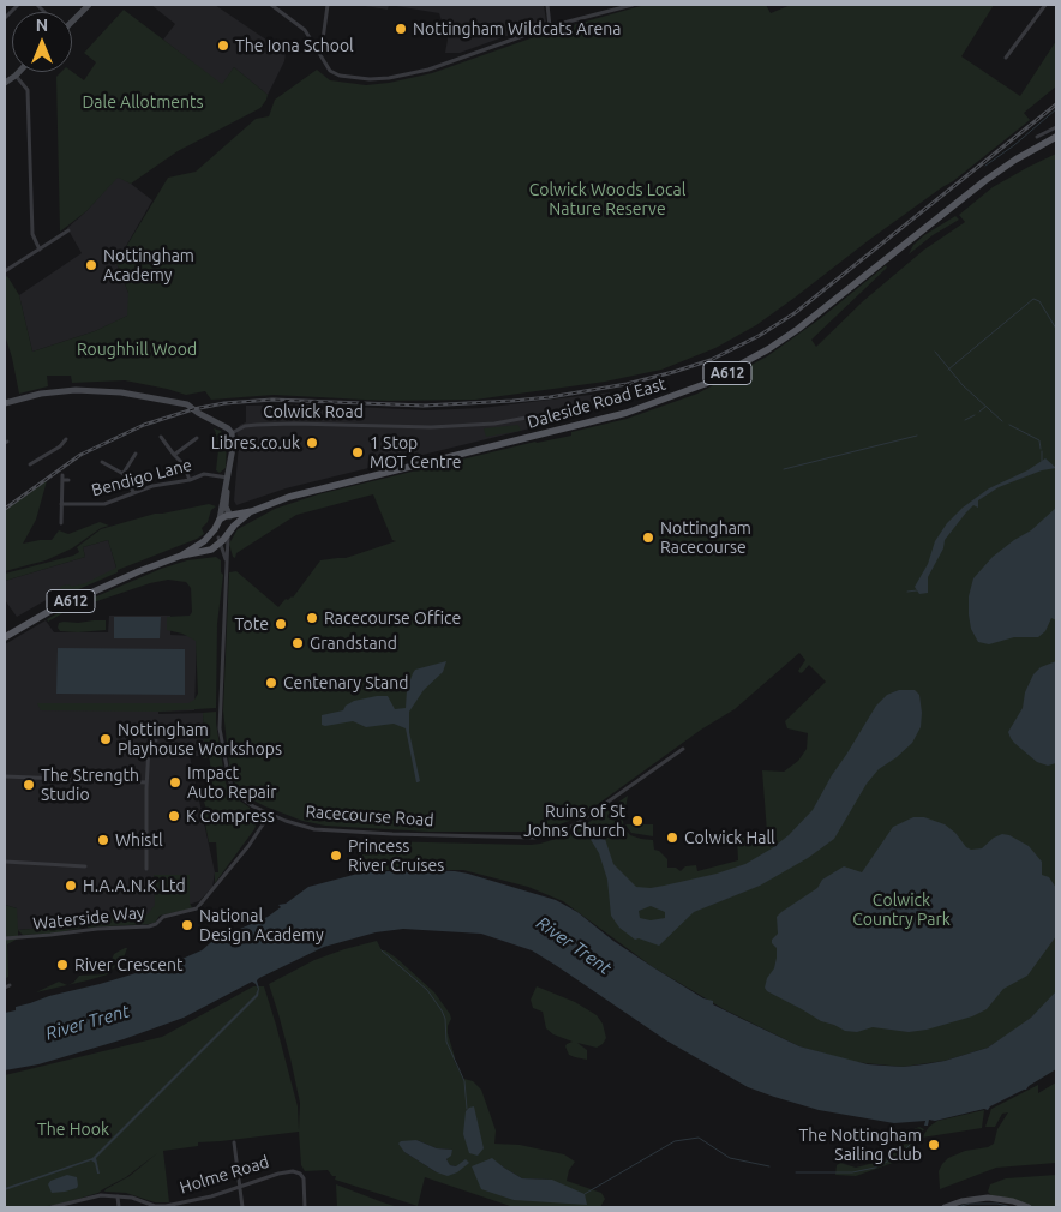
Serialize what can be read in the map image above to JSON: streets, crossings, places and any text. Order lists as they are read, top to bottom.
{
  "streets": {
    "main road": ["A612", "Daleside Road East"],
    "street": [
      "Colwick Road",
      "Bendigo Lane",
      "Racecourse Road",
      "Waterside Way",
      "Holme Road"
    ]
  },
  "crossings": [
    ["A612", "Daleside Road East"],
    ["A612", "Racecourse Road"],
    ["Daleside Road East", "Racecourse Road"],
    ["Racecourse Road", "Waterside Way"]
  ],
  "water": ["River Trent"],
  "parks": [
    "Dale Allotments",
    "Colwick Woods Local Nature Reserve",
    "Roughhill Wood",
    "Colwick Country Park",
    "The Hook"
  ],
  "places": [
    "Nottingham Wildcats Arena",
    "The Iona School",
    "Nottingham Academy",
    "Libres.co.uk",
    "1 Stop MOT Centre",
    "Nottingham Racecourse",
    "Racecourse Office",
    "Tote",
    "Grandstand",
    "Centenary Stand",
    "Nottingham Playhouse Workshops",
    "Impact Auto Repair",
    "The Strength Studio",
    "K Compress",
    "Ruins of St Johns Church",
    "Colwick Hall",
    "Whistl",
    "Princess River Cruises",
    "H.A.A.N.K Ltd",
    "National Design Academy",
    "River Crescent",
    "The Nottingham Sailing Club"
  ],
  "north": "top"
}
